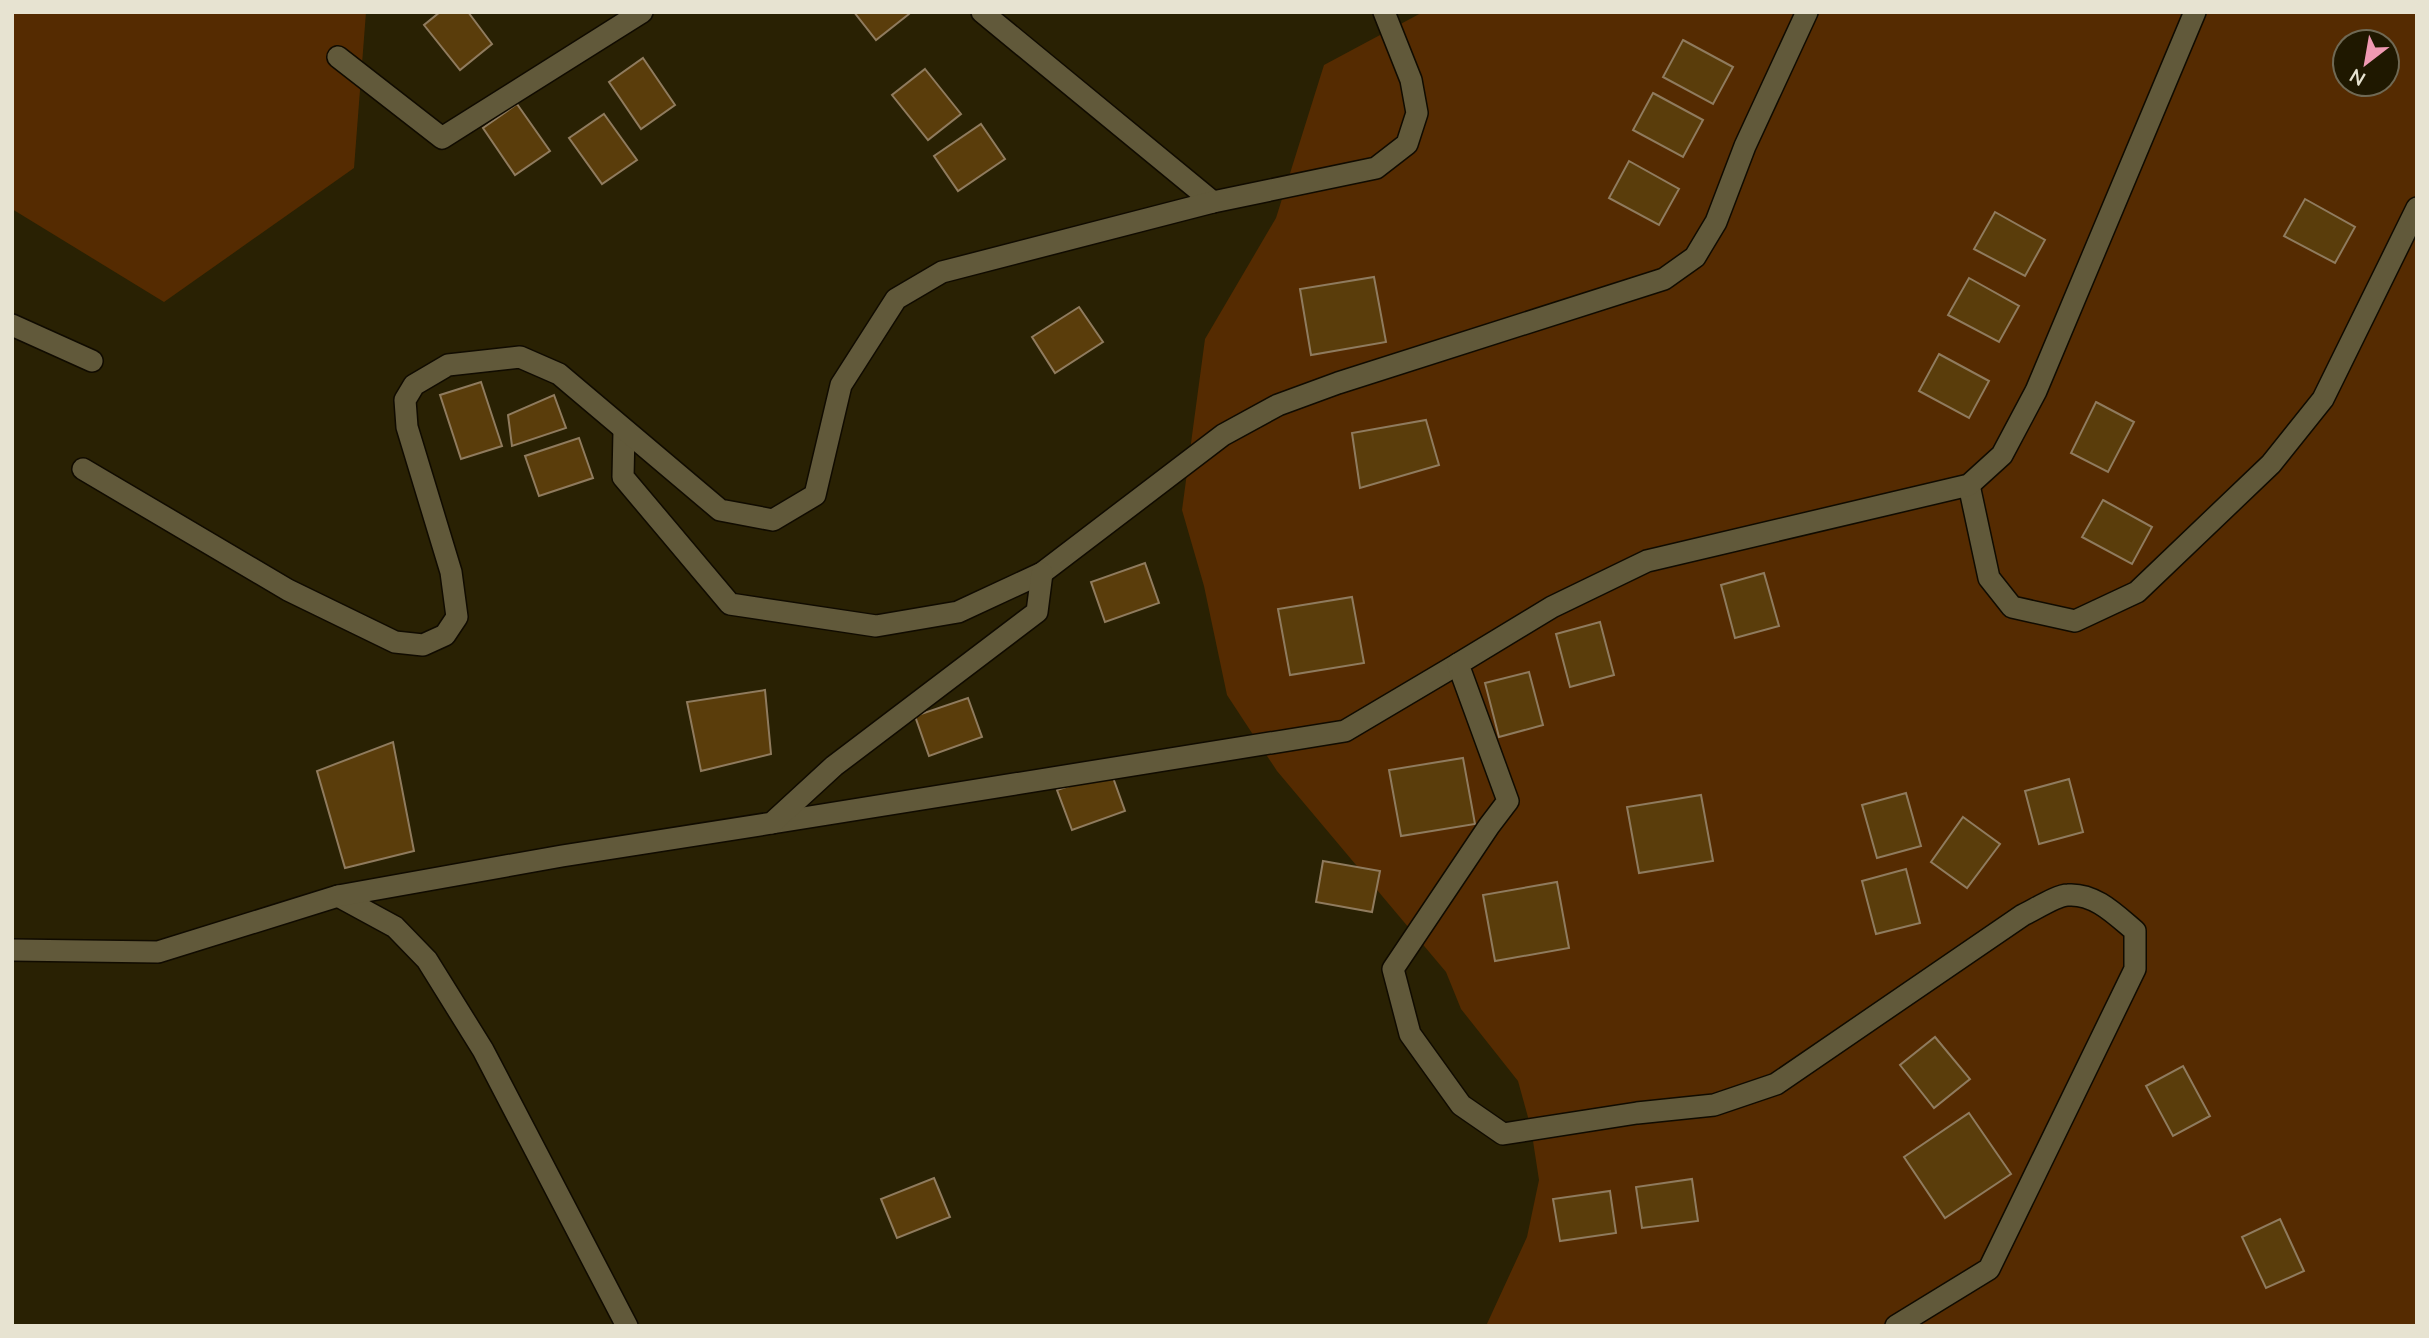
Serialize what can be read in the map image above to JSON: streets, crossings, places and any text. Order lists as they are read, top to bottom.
{
  "north": "bottom left"
}
